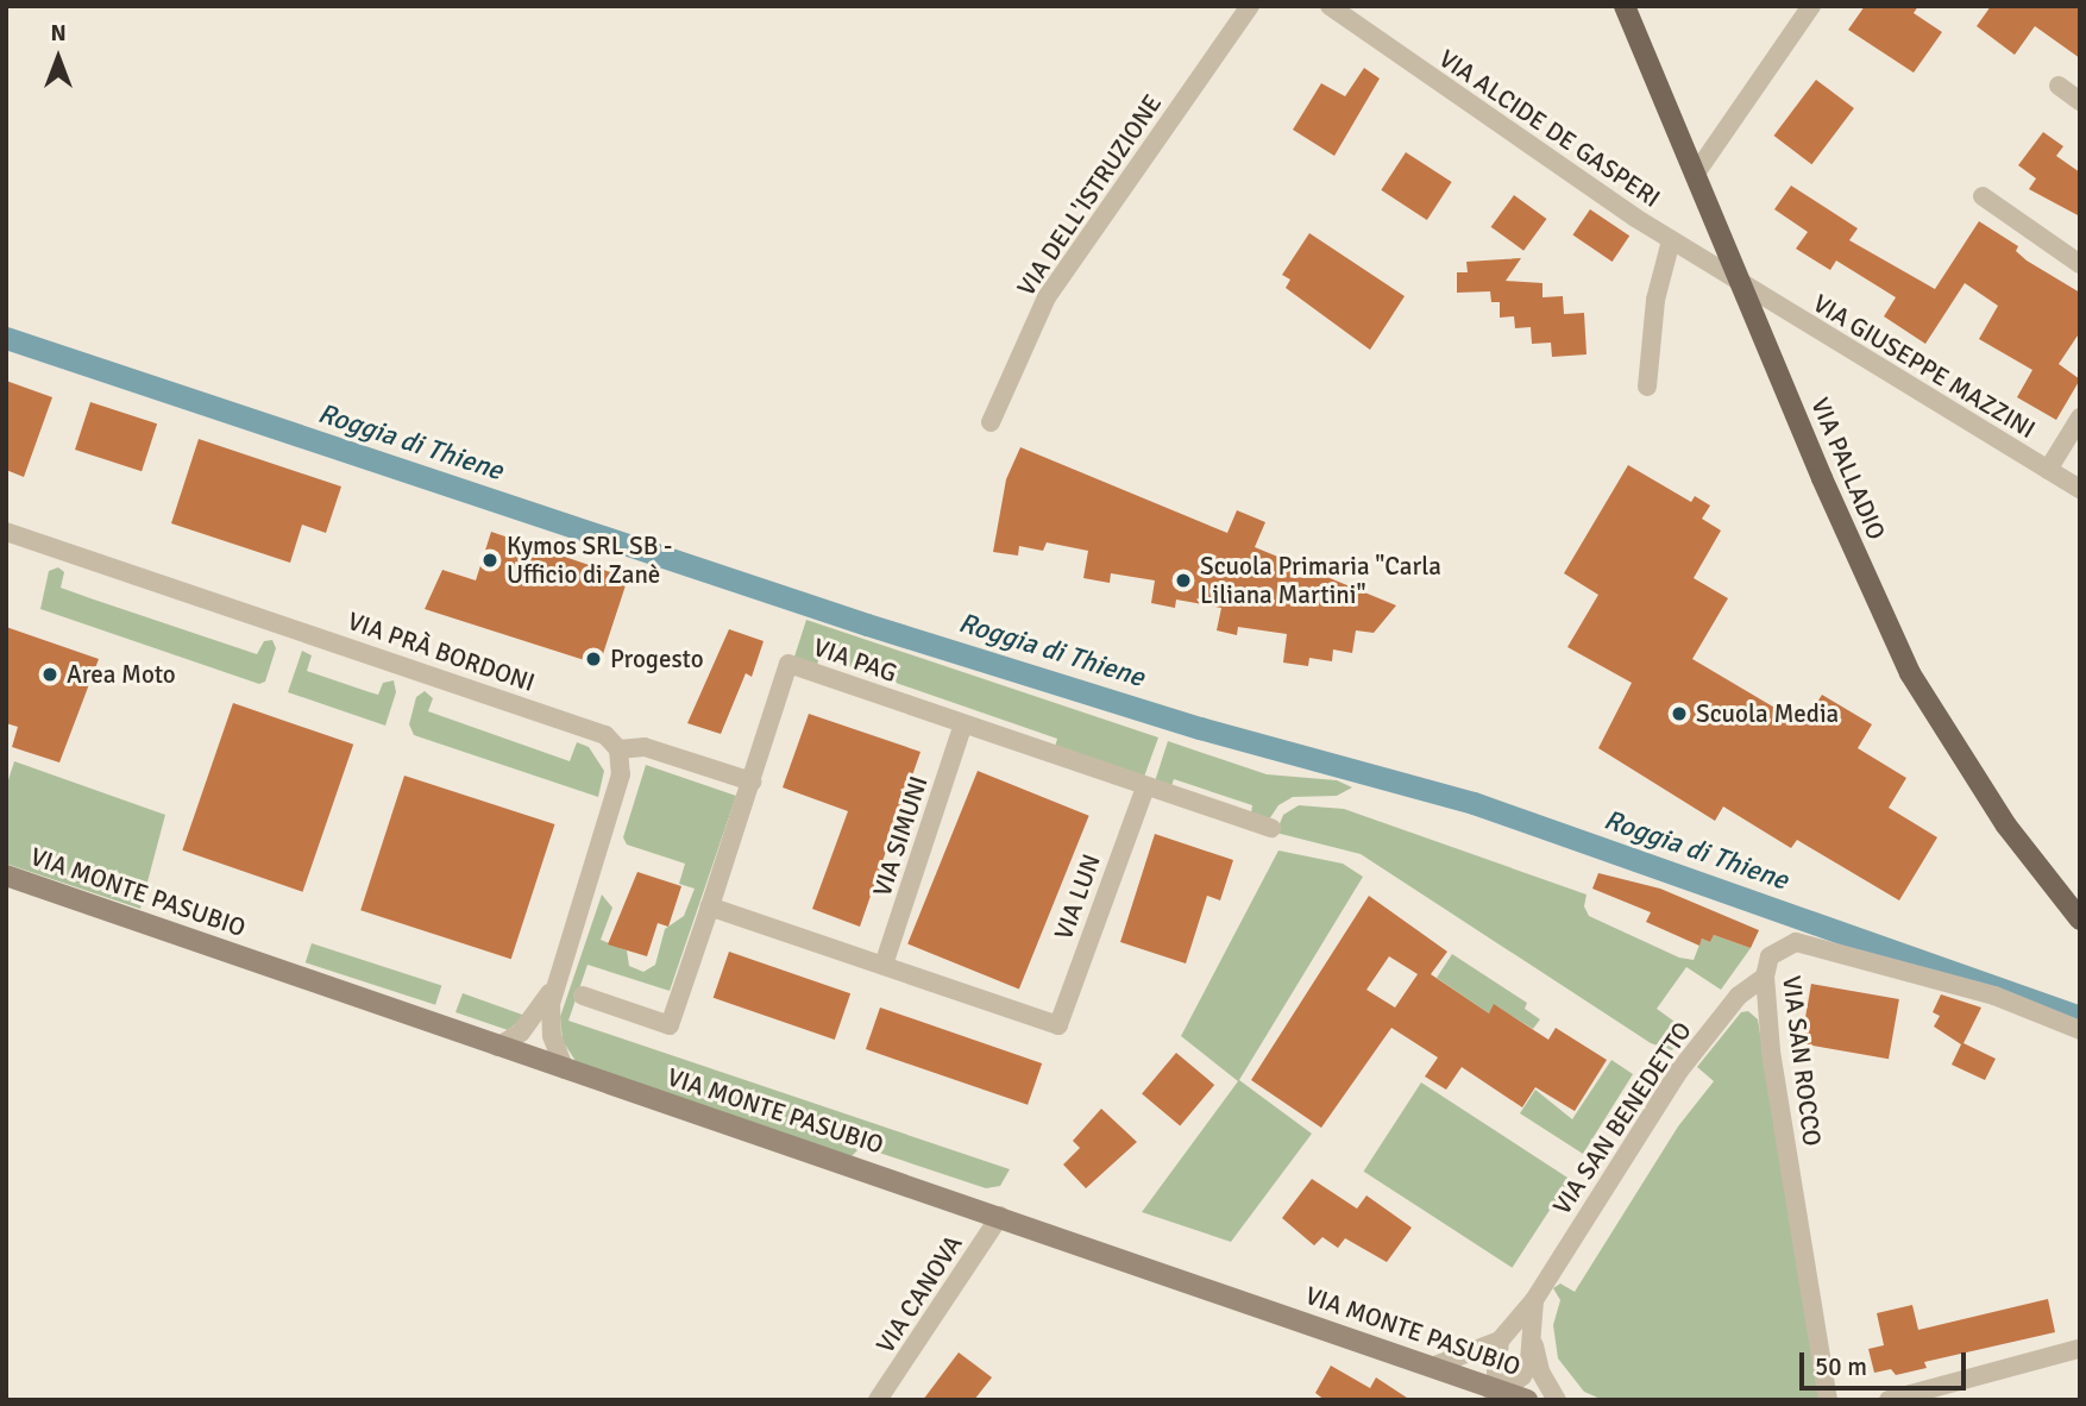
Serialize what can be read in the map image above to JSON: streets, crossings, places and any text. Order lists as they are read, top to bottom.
{
  "streets": {
    "main road": ["VIA PALLADIO", "VIA MONTE PASUBIO"],
    "street": [
      "VIA ALCIDE DE GASPERI",
      "VIA DELL'ISTRUZIONE",
      "VIA GIUSEPPE MAZZINI",
      "VIA PRÀ BORDONI",
      "VIA PAG",
      "VIA SIMUNI",
      "VIA LUN",
      "VIA SAN ROCCO",
      "VIA SAN BENEDETTO",
      "VIA CANOVA"
    ]
  },
  "crossings": [
    ["VIA ALCIDE DE GASPERI", "VIA GIUSEPPE MAZZINI"],
    ["VIA ALCIDE DE GASPERI", "VIA PALLADIO"],
    ["VIA GIUSEPPE MAZZINI", "VIA PALLADIO"],
    ["VIA PAG", "VIA SIMUNI"],
    ["VIA PAG", "VIA LUN"],
    ["VIA SIMUNI", "VIA LUN"],
    ["VIA MONTE PASUBIO", "VIA CANOVA"],
    ["VIA SAN ROCCO", "VIA SAN BENEDETTO"]
  ],
  "water": ["Roggia di Thiene"],
  "places": [
    "Kymos SRL SB - Ufficio di Zanè",
    "Scuola Primaria \"Carla Liliana Martini\"",
    "Progesto",
    "Area Moto",
    "Scuola Media"
  ],
  "scale_bar": "50 m",
  "north": "top"
}
